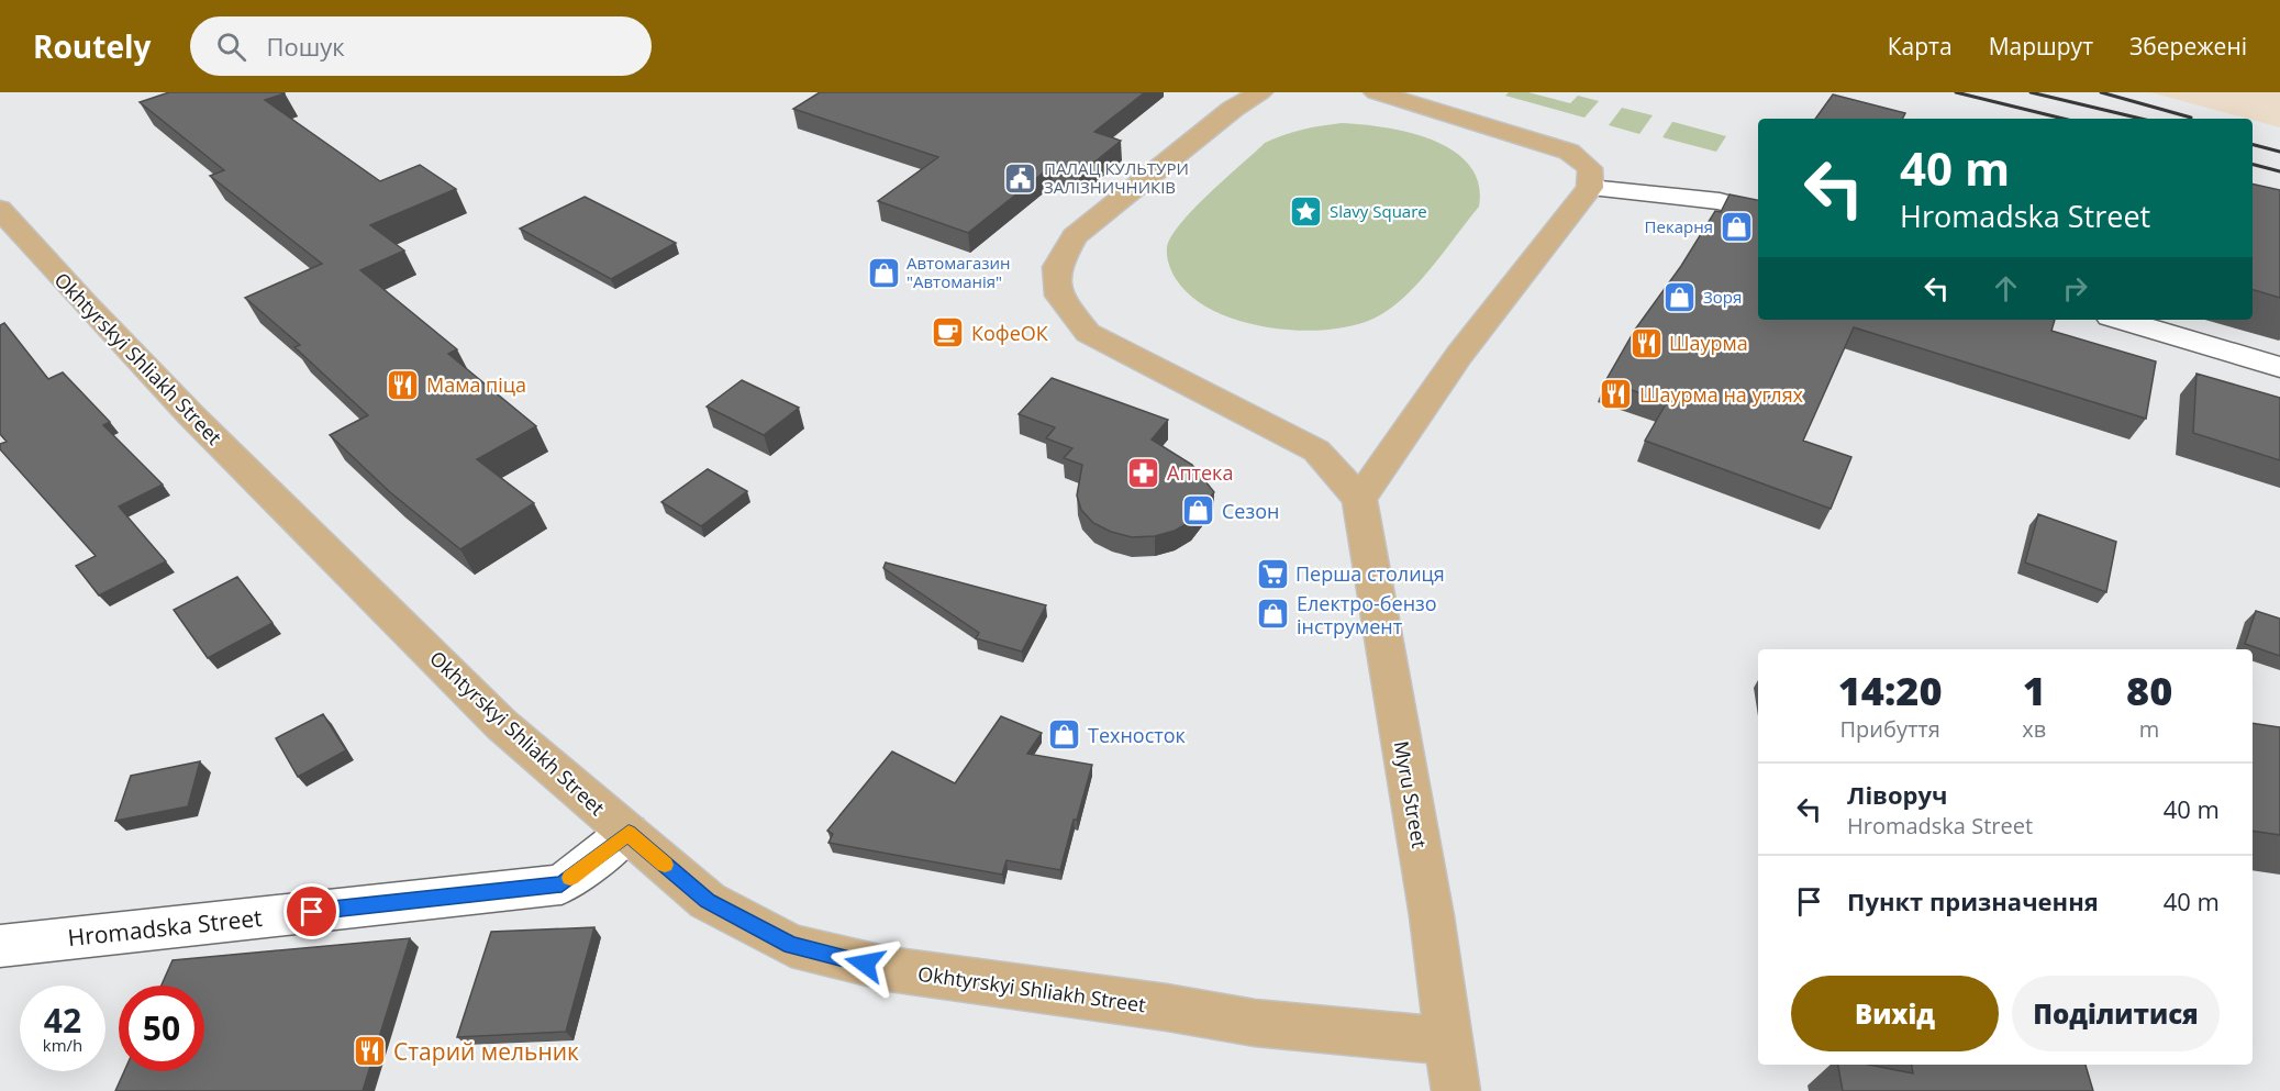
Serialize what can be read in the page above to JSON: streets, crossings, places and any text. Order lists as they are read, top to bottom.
{
  "streets": {
    "main road": ["Okhtyrskyi Shliakh Street", "Myru Street"],
    "street": ["Hromadska Street"]
  },
  "crossings": [
    ["Okhtyrskyi Shliakh Street", "Myru Street"],
    ["Okhtyrskyi Shliakh Street", "Hromadska Street"]
  ],
  "places": {
    "public building": ["ПАЛАЦ КУЛЬТУРИ ЗАЛIЗНИЧНИКIВ"],
    "place": ["Slavy Square"],
    "shop": [
      "Пекарня",
      "Автомагазин \"Автоманія\"",
      "Зоря",
      "Сезон",
      "Електро-бензо інструмент",
      "Техносток"
    ],
    "cafe": ["КофеОК"],
    "restaurant": [
      "Шаурма",
      "Мама піца",
      "Шаурма на углях",
      "Старий мельник"
    ],
    "pharmacy": ["Аптека"],
    "supermarket": ["Перша столиця"]
  },
  "page": {
    "header": "Routely",
    "search": "Пошук",
    "nav": ["Карта", "Маршрут", "Збережені"],
    "turn": ["40 m", "Hromadska Street"],
    "eta": [
      "14:20",
      "Прибуття",
      "1",
      "хв",
      "80",
      "m"
    ],
    "list": [
      {
        "name": "Ліворуч",
        "note": "Hromadska Street",
        "value": "40 m"
      },
      {
        "name": "Пункт призначення",
        "value": "40 m"
      }
    ],
    "buttons": ["Вихід", "Поділитися"],
    "speed": "42 km/h",
    "limit": "50"
  }
}
